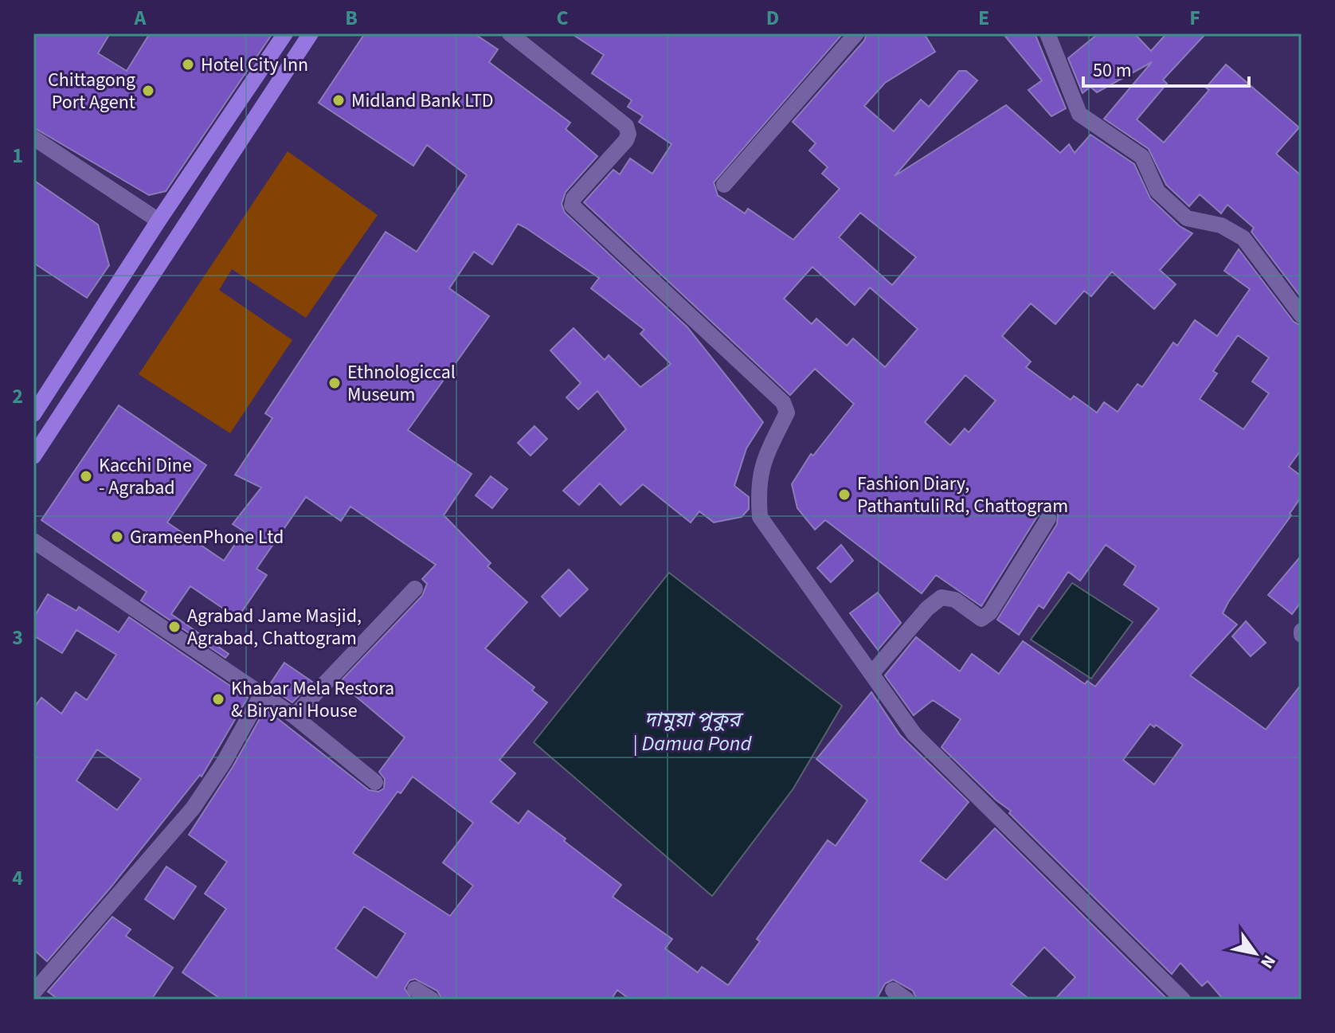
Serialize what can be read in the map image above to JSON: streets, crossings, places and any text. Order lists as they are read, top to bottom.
{
  "water": ["দামুয়া পুকুর | Damua Pond"],
  "places": [
    "Hotel City Inn",
    "Chittagong Port Agent",
    "Midland Bank LTD",
    "Ethnologiccal Museum",
    "Kacchi Dine - Agrabad",
    "Fashion Diary, Pathantuli Rd, Chattogram",
    "GrameenPhone Ltd",
    "Agrabad Jame Masjid, Agrabad, Chattogram",
    "Khabar Mela Restora & Biryani House"
  ],
  "scale_bar": "50 m",
  "north": "bottom right",
  "grid": {
    "columns": [
      "A",
      "B",
      "C",
      "D",
      "E",
      "F"
    ],
    "rows": [
      "1",
      "2",
      "3",
      "4"
    ]
  }
}
